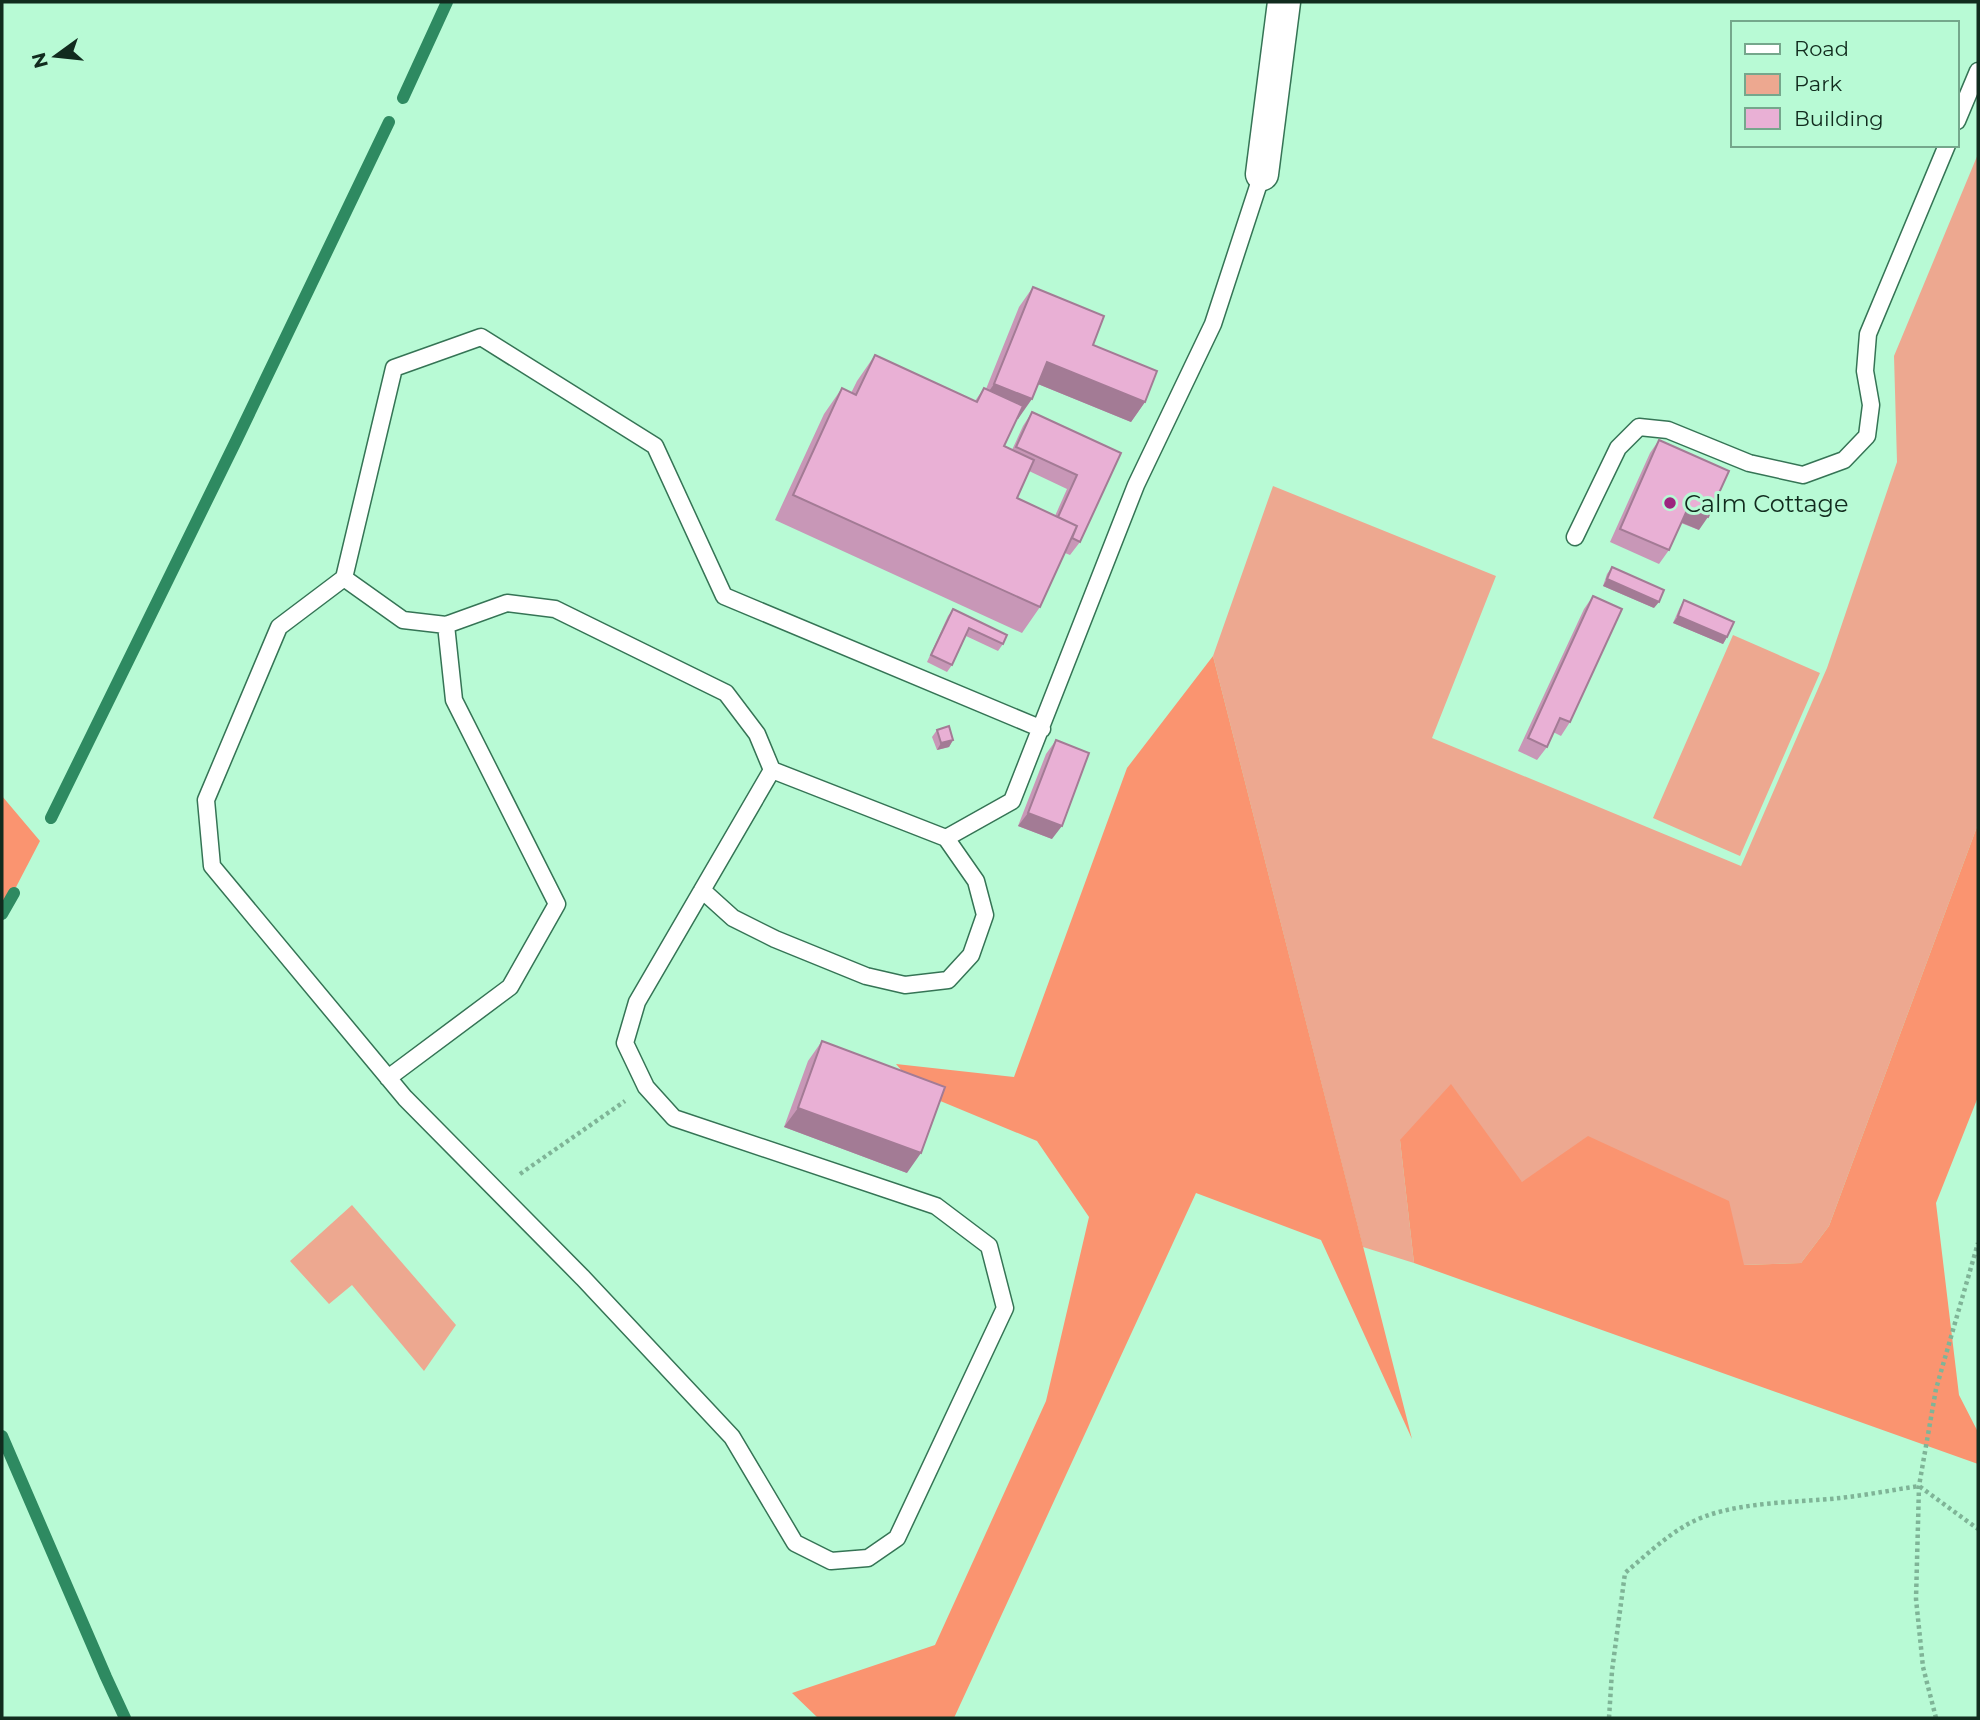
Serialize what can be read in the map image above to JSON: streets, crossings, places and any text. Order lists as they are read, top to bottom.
{
  "places": ["Calm Cottage"],
  "legend": ["Road", "Park", "Building"],
  "north": "left"
}
